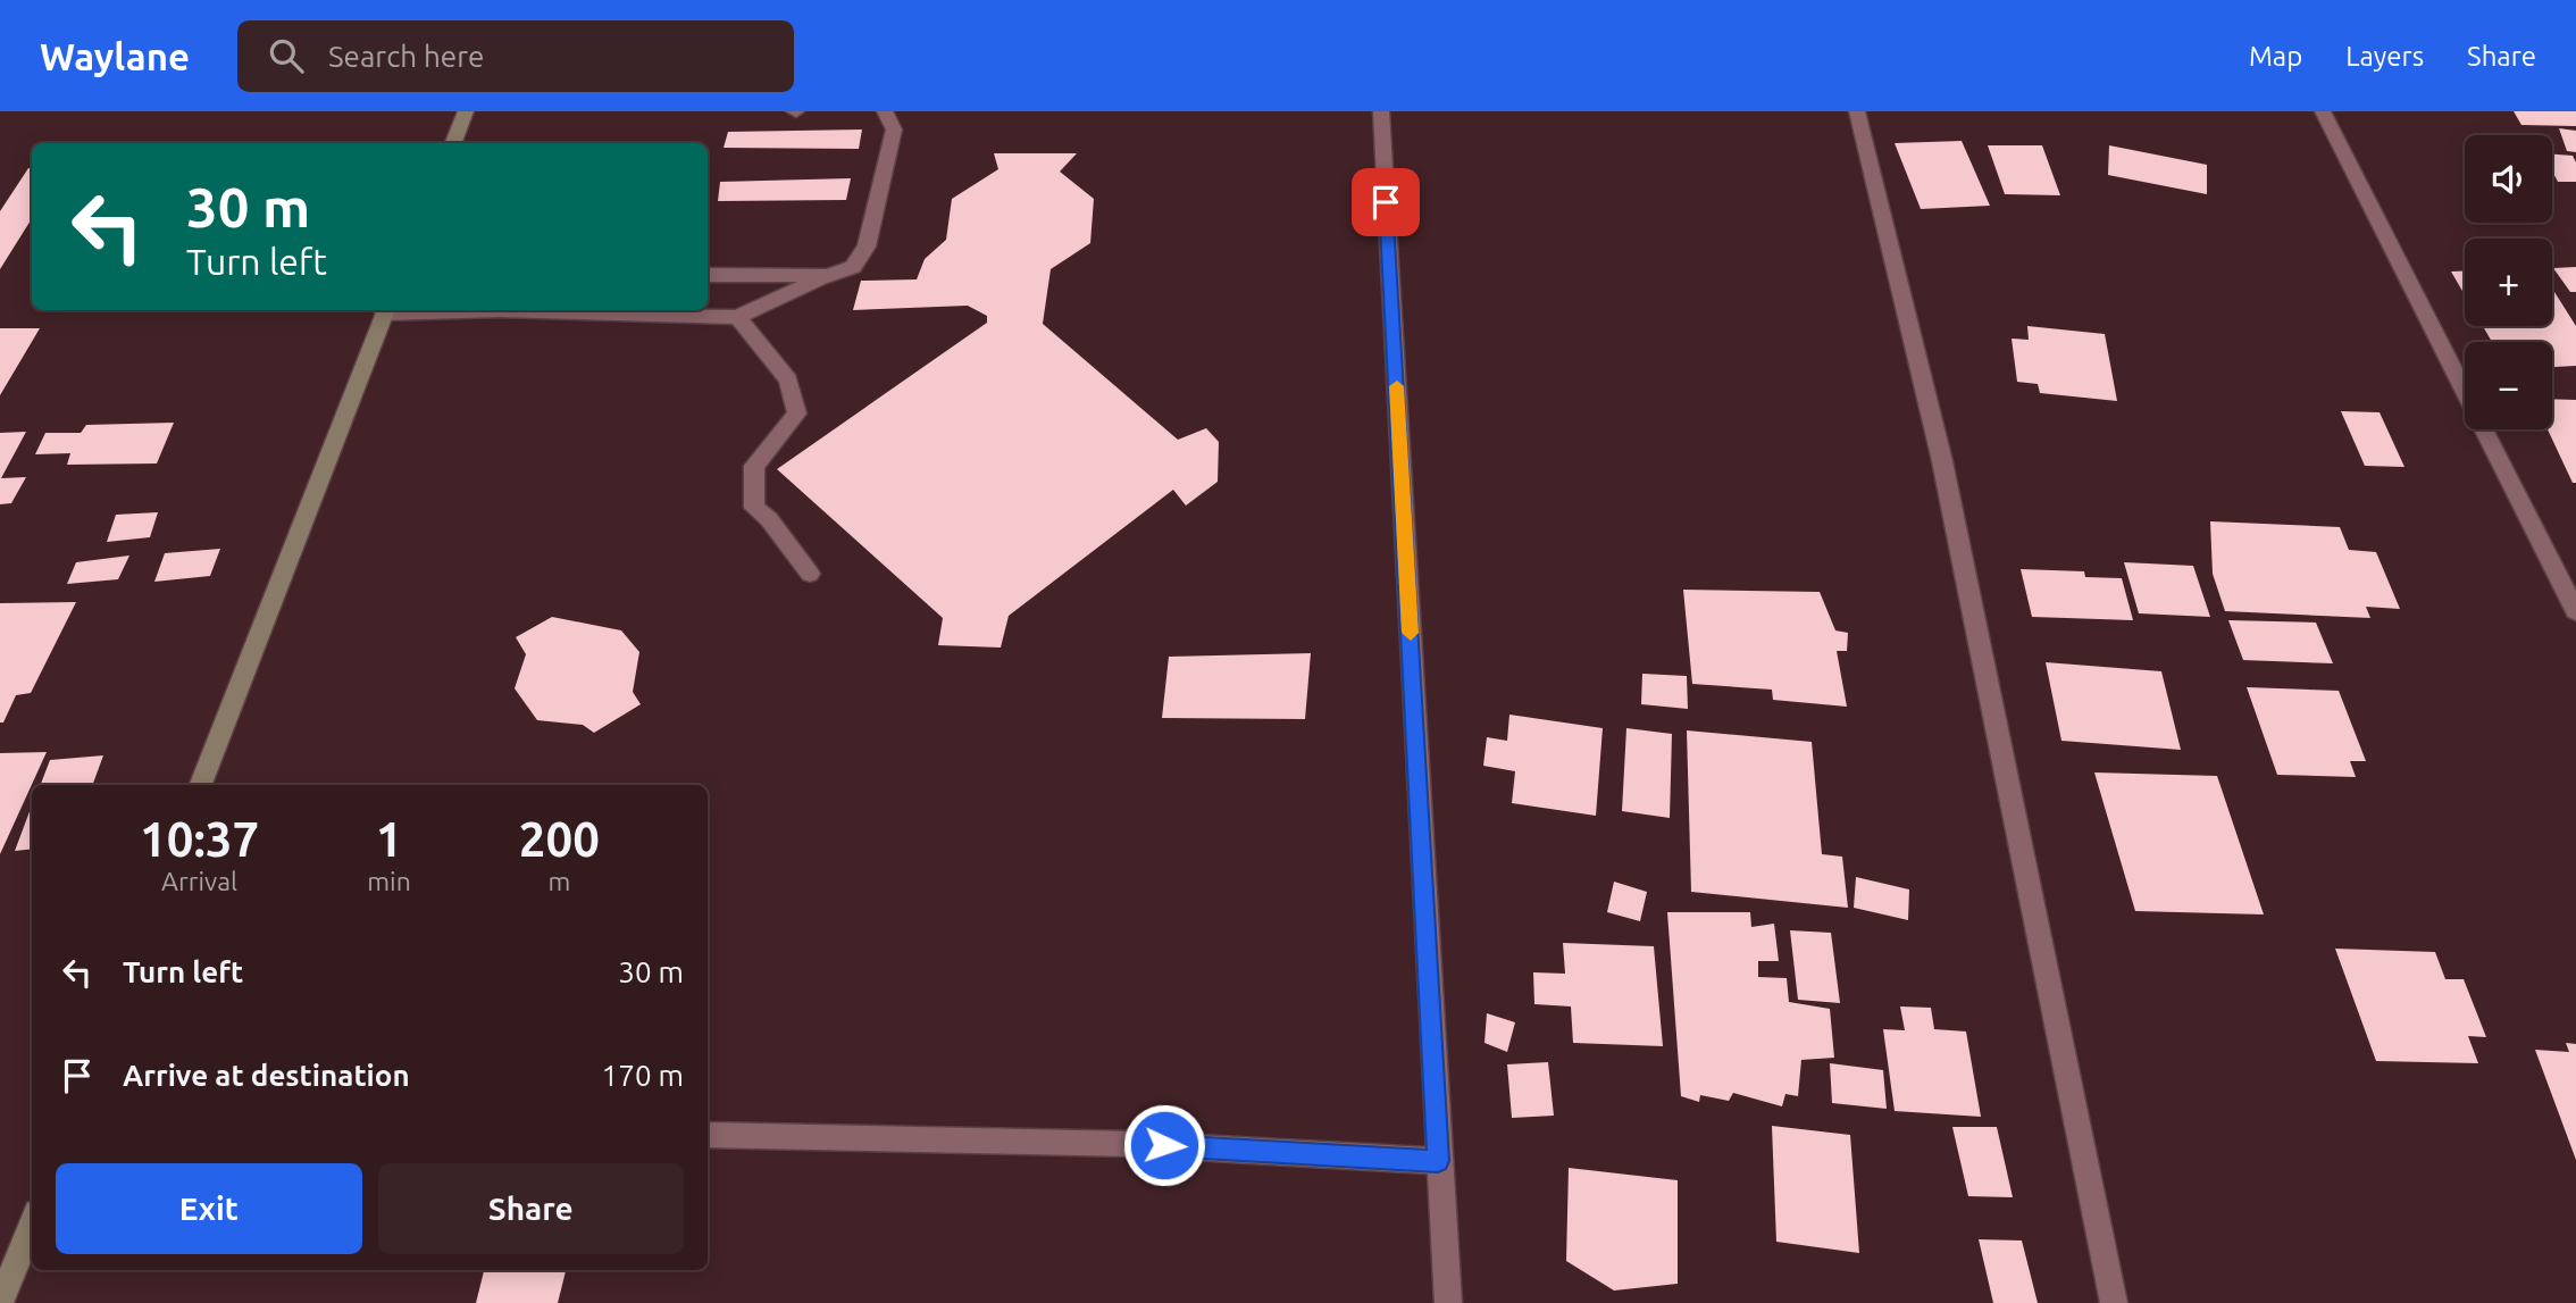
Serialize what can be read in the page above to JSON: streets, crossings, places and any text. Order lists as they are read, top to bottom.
{
  "page": {
    "header": "Waylane",
    "search": "Search here",
    "nav": ["Map", "Layers", "Share"],
    "map_buttons": ["+", "−"],
    "turn": ["30 m", "Turn left"],
    "eta": [
      "10:37",
      "Arrival",
      "1",
      "min",
      "200",
      "m"
    ],
    "list": [
      {
        "name": "Turn left",
        "value": "30 m"
      },
      {
        "name": "Arrive at destination",
        "value": "170 m"
      }
    ],
    "buttons": ["Exit", "Share"]
  }
}
